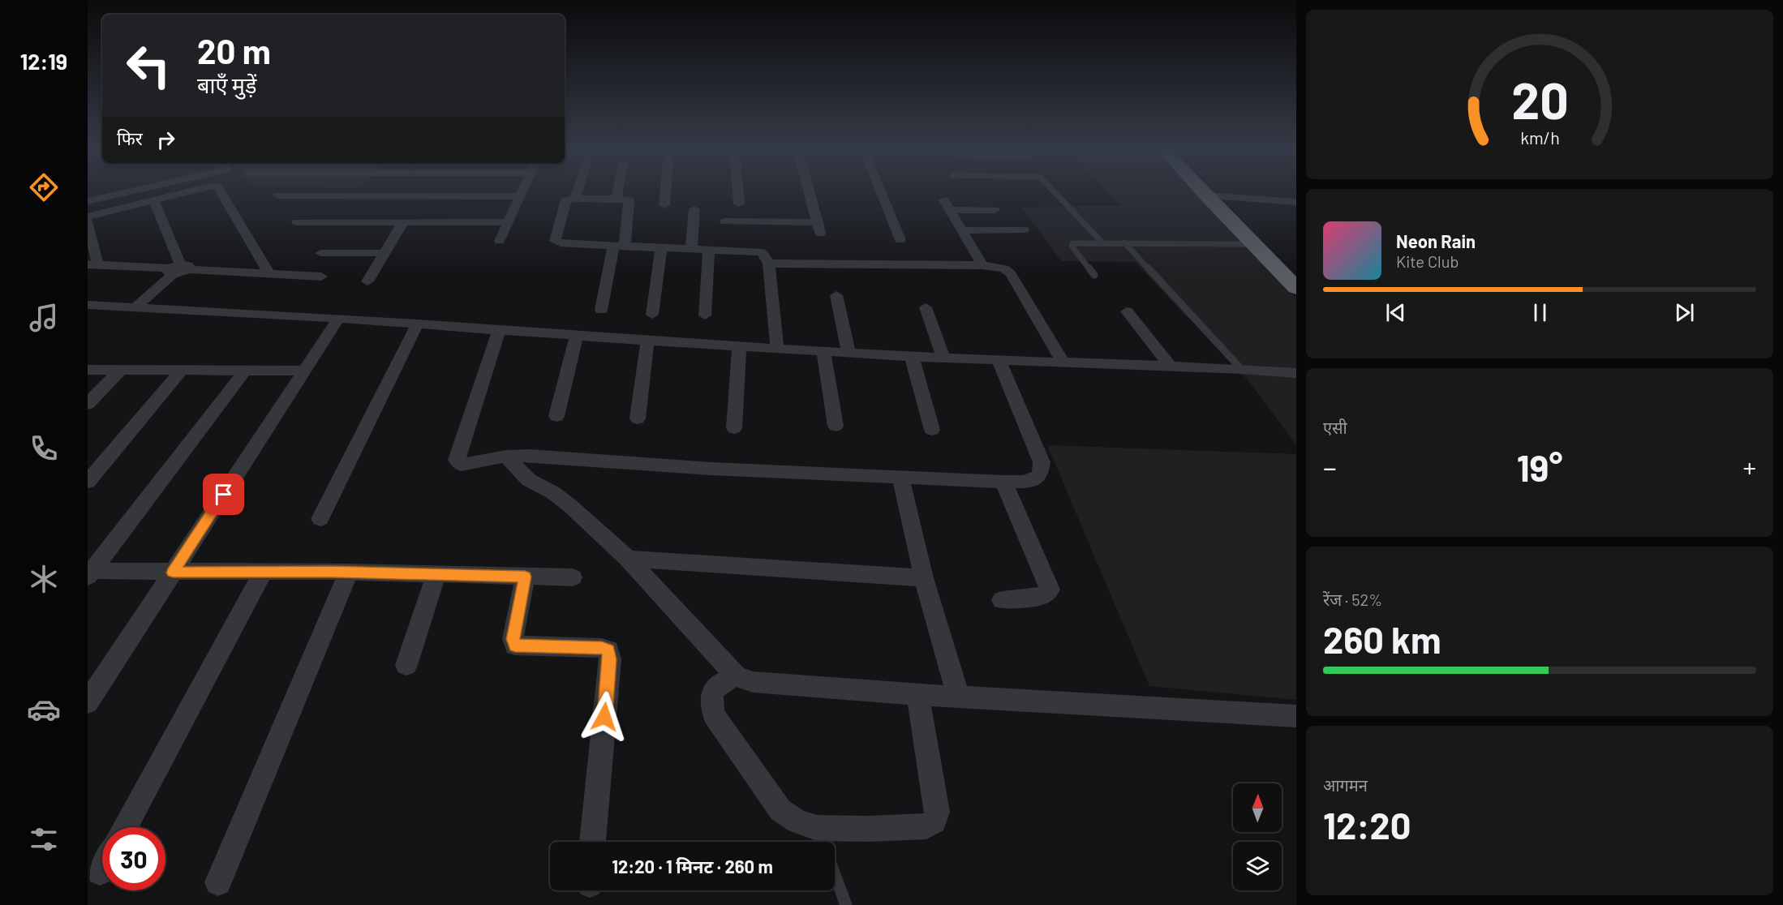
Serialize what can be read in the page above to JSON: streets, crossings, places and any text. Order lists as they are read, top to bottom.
{
  "north": "top",
  "page": {
    "tabs": "12:19",
    "turn": ["20 m", "बाएँ मुड़ें"],
    "then": "फिर",
    "song": ["Neon Rain", "Kite Club"],
    "tile": [
      "एसी",
      ["रेंज · 52%", "260 km"],
      ["आगमन", "12:20"]
    ],
    "heat": ["−", "19°", "+"],
    "limit": "30",
    "trip": "12:20 · 1 मिनट · 260 m",
    "gauge": ["20", "km/h"]
  }
}
